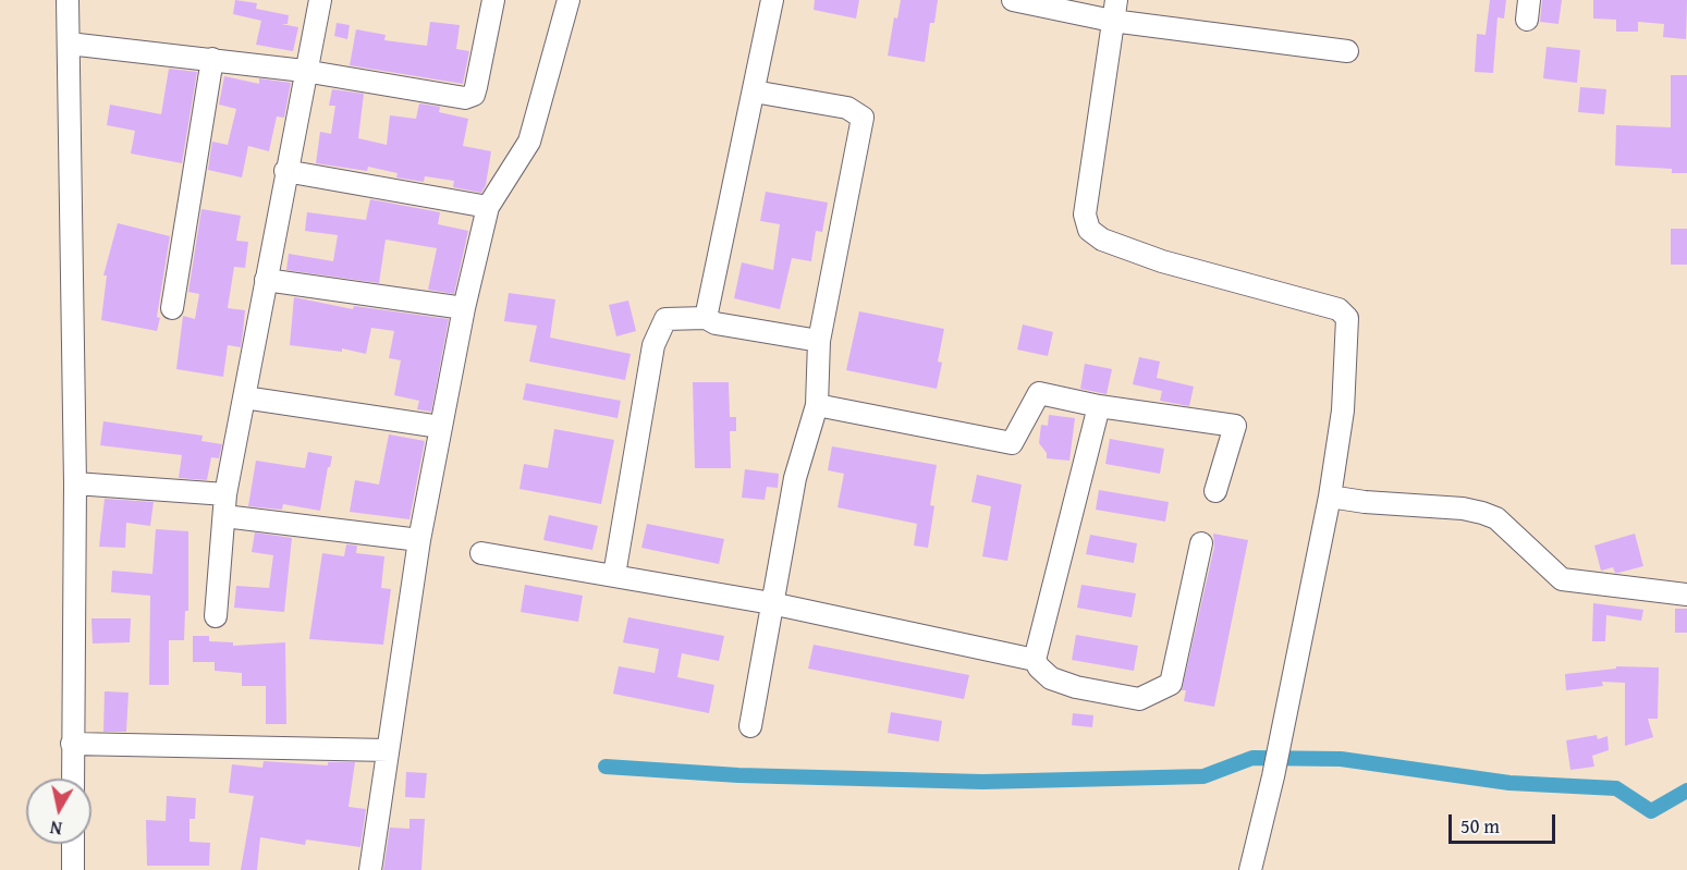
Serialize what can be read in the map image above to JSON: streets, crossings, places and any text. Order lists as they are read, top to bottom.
{
  "scale_bar": "50 m",
  "north": "bottom"
}
